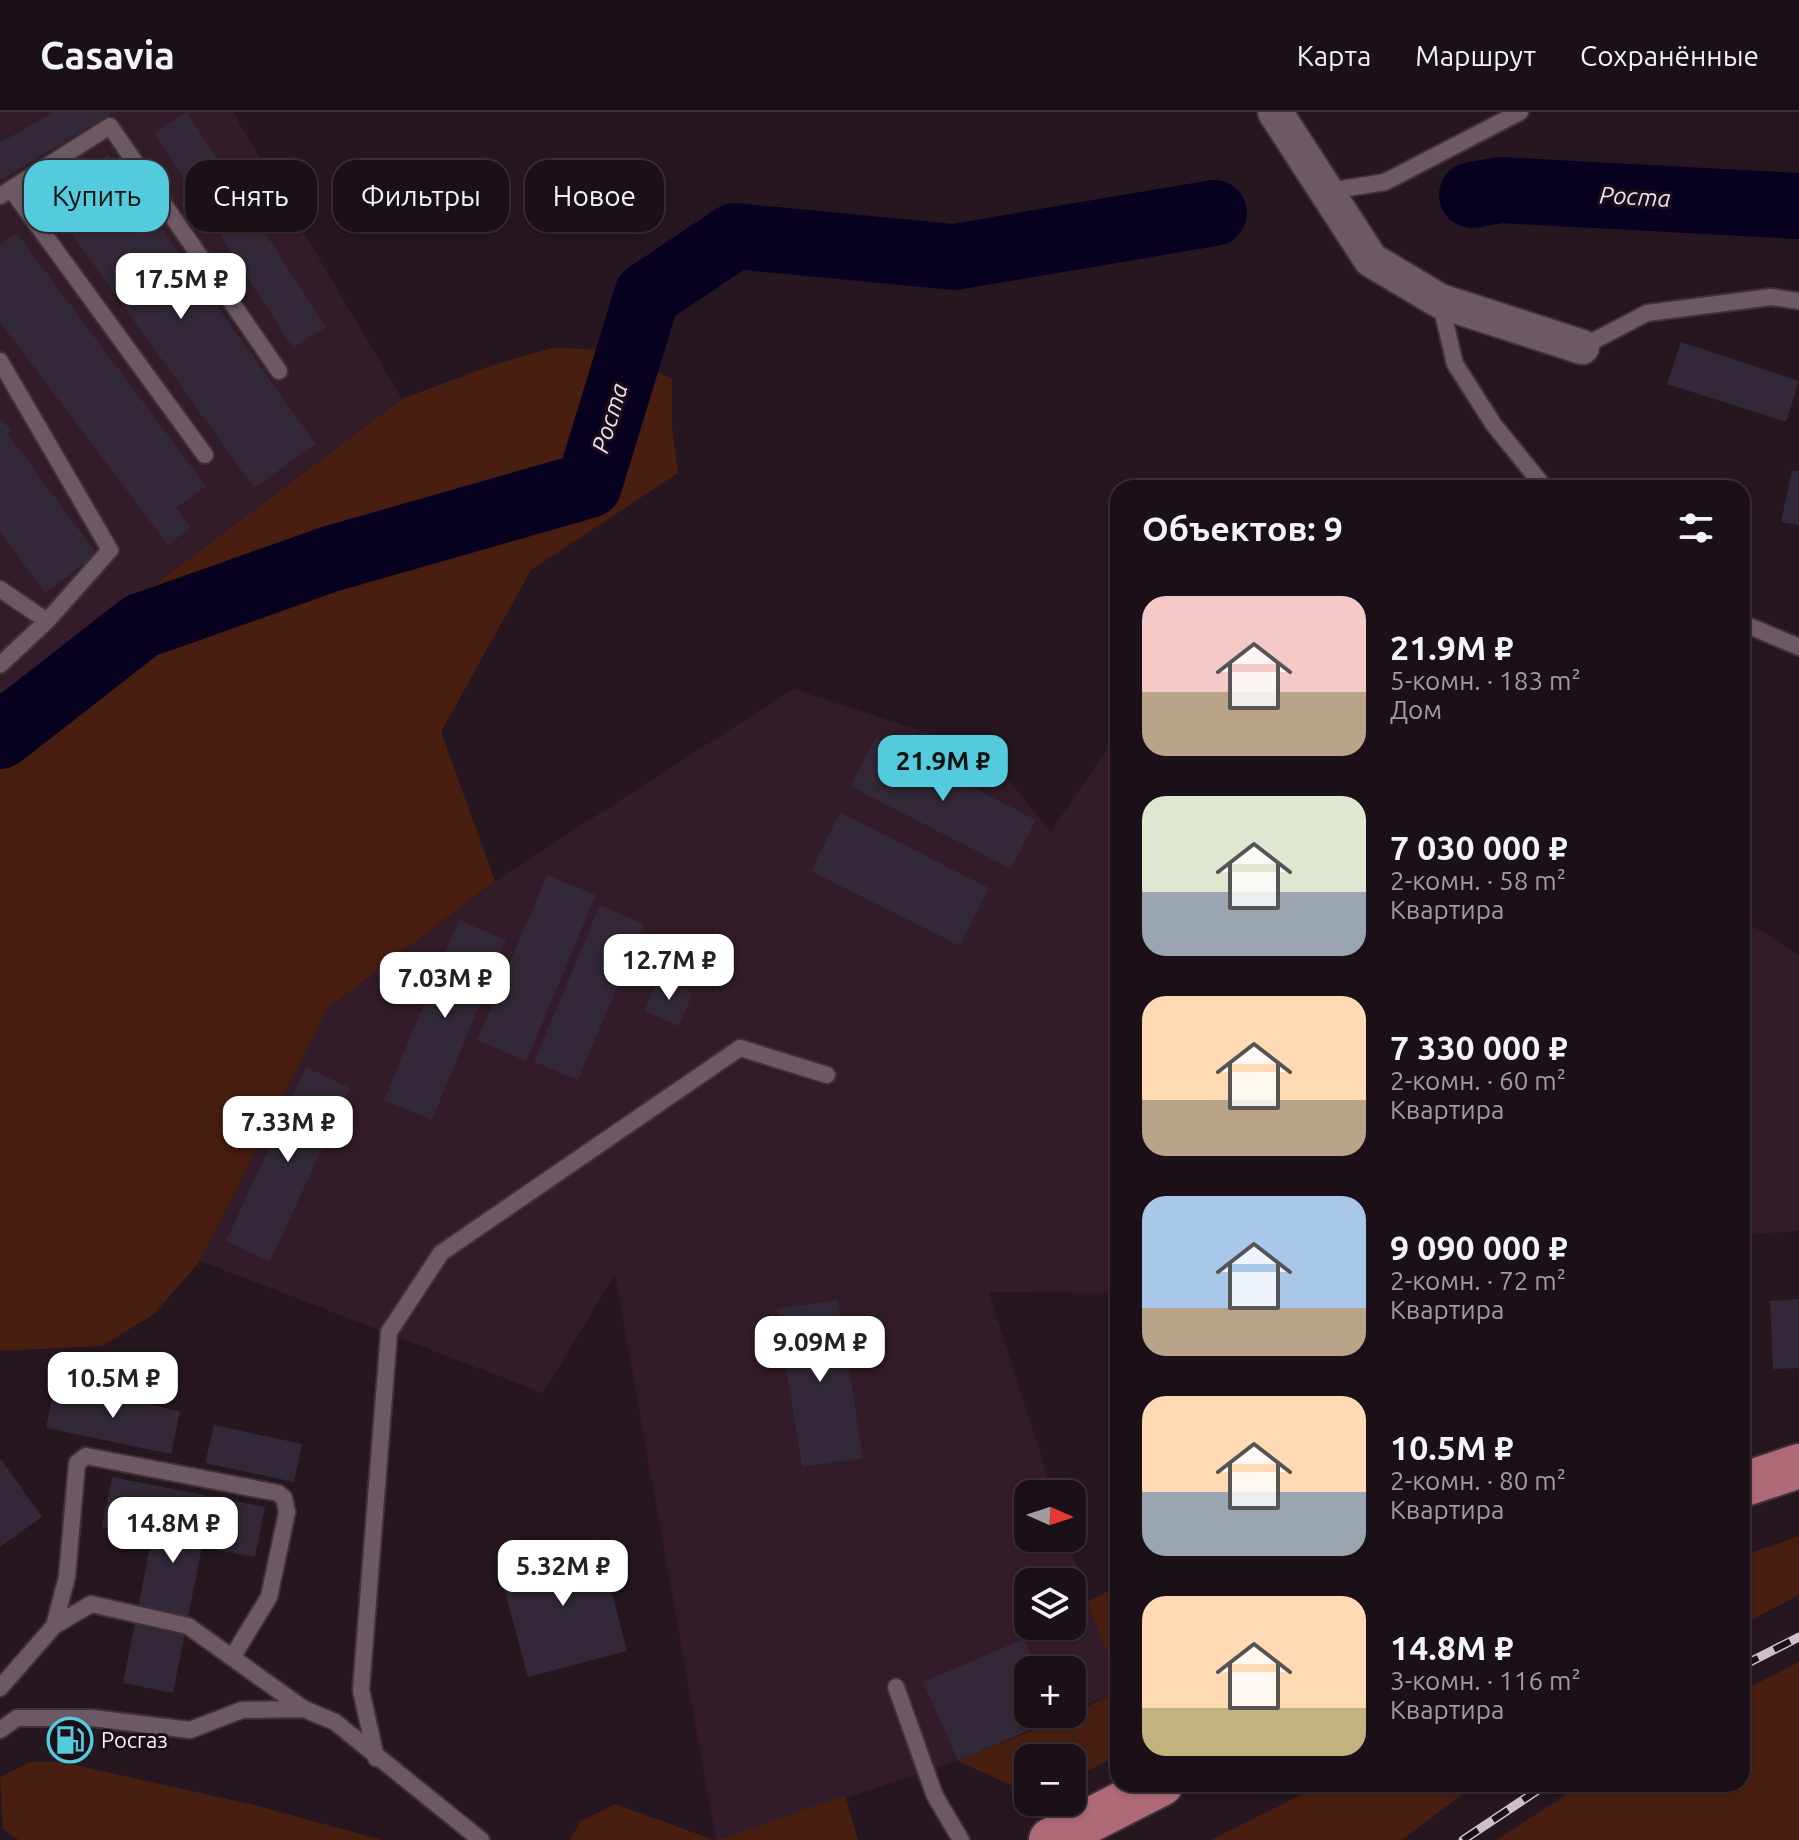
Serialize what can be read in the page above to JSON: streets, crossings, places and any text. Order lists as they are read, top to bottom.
{
  "water": ["Роста"],
  "places": {
    "fuel station": ["Росгаз"]
  },
  "north": "right",
  "page": {
    "header": "Casavia",
    "nav": ["Карта", "Маршрут", "Сохранённые"],
    "chip": [
      "Купить",
      "Снять",
      "Фильтры",
      "Новое"
    ],
    "price": [
      "17.5M ₽",
      "21.9M ₽",
      "12.7M ₽",
      "7.03M ₽",
      "7.33M ₽",
      "9.09M ₽",
      "10.5M ₽",
      "14.8M ₽",
      "5.32M ₽"
    ],
    "heading": "Объектов: 9",
    "list": [
      {
        "name": "21.9M ₽",
        "note": "5-комн. · 183 m² · Дом"
      },
      {
        "name": "7 030 000 ₽",
        "note": "2-комн. · 58 m² · Квартира"
      },
      {
        "name": "7 330 000 ₽",
        "note": "2-комн. · 60 m² · Квартира"
      },
      {
        "name": "9 090 000 ₽",
        "note": "2-комн. · 72 m² · Квартира"
      },
      {
        "name": "10.5M ₽",
        "note": "2-комн. · 80 m² · Квартира"
      },
      {
        "name": "14.8M ₽",
        "note": "3-комн. · 116 m² · Квартира"
      }
    ],
    "map_buttons": ["+", "−"]
  }
}
